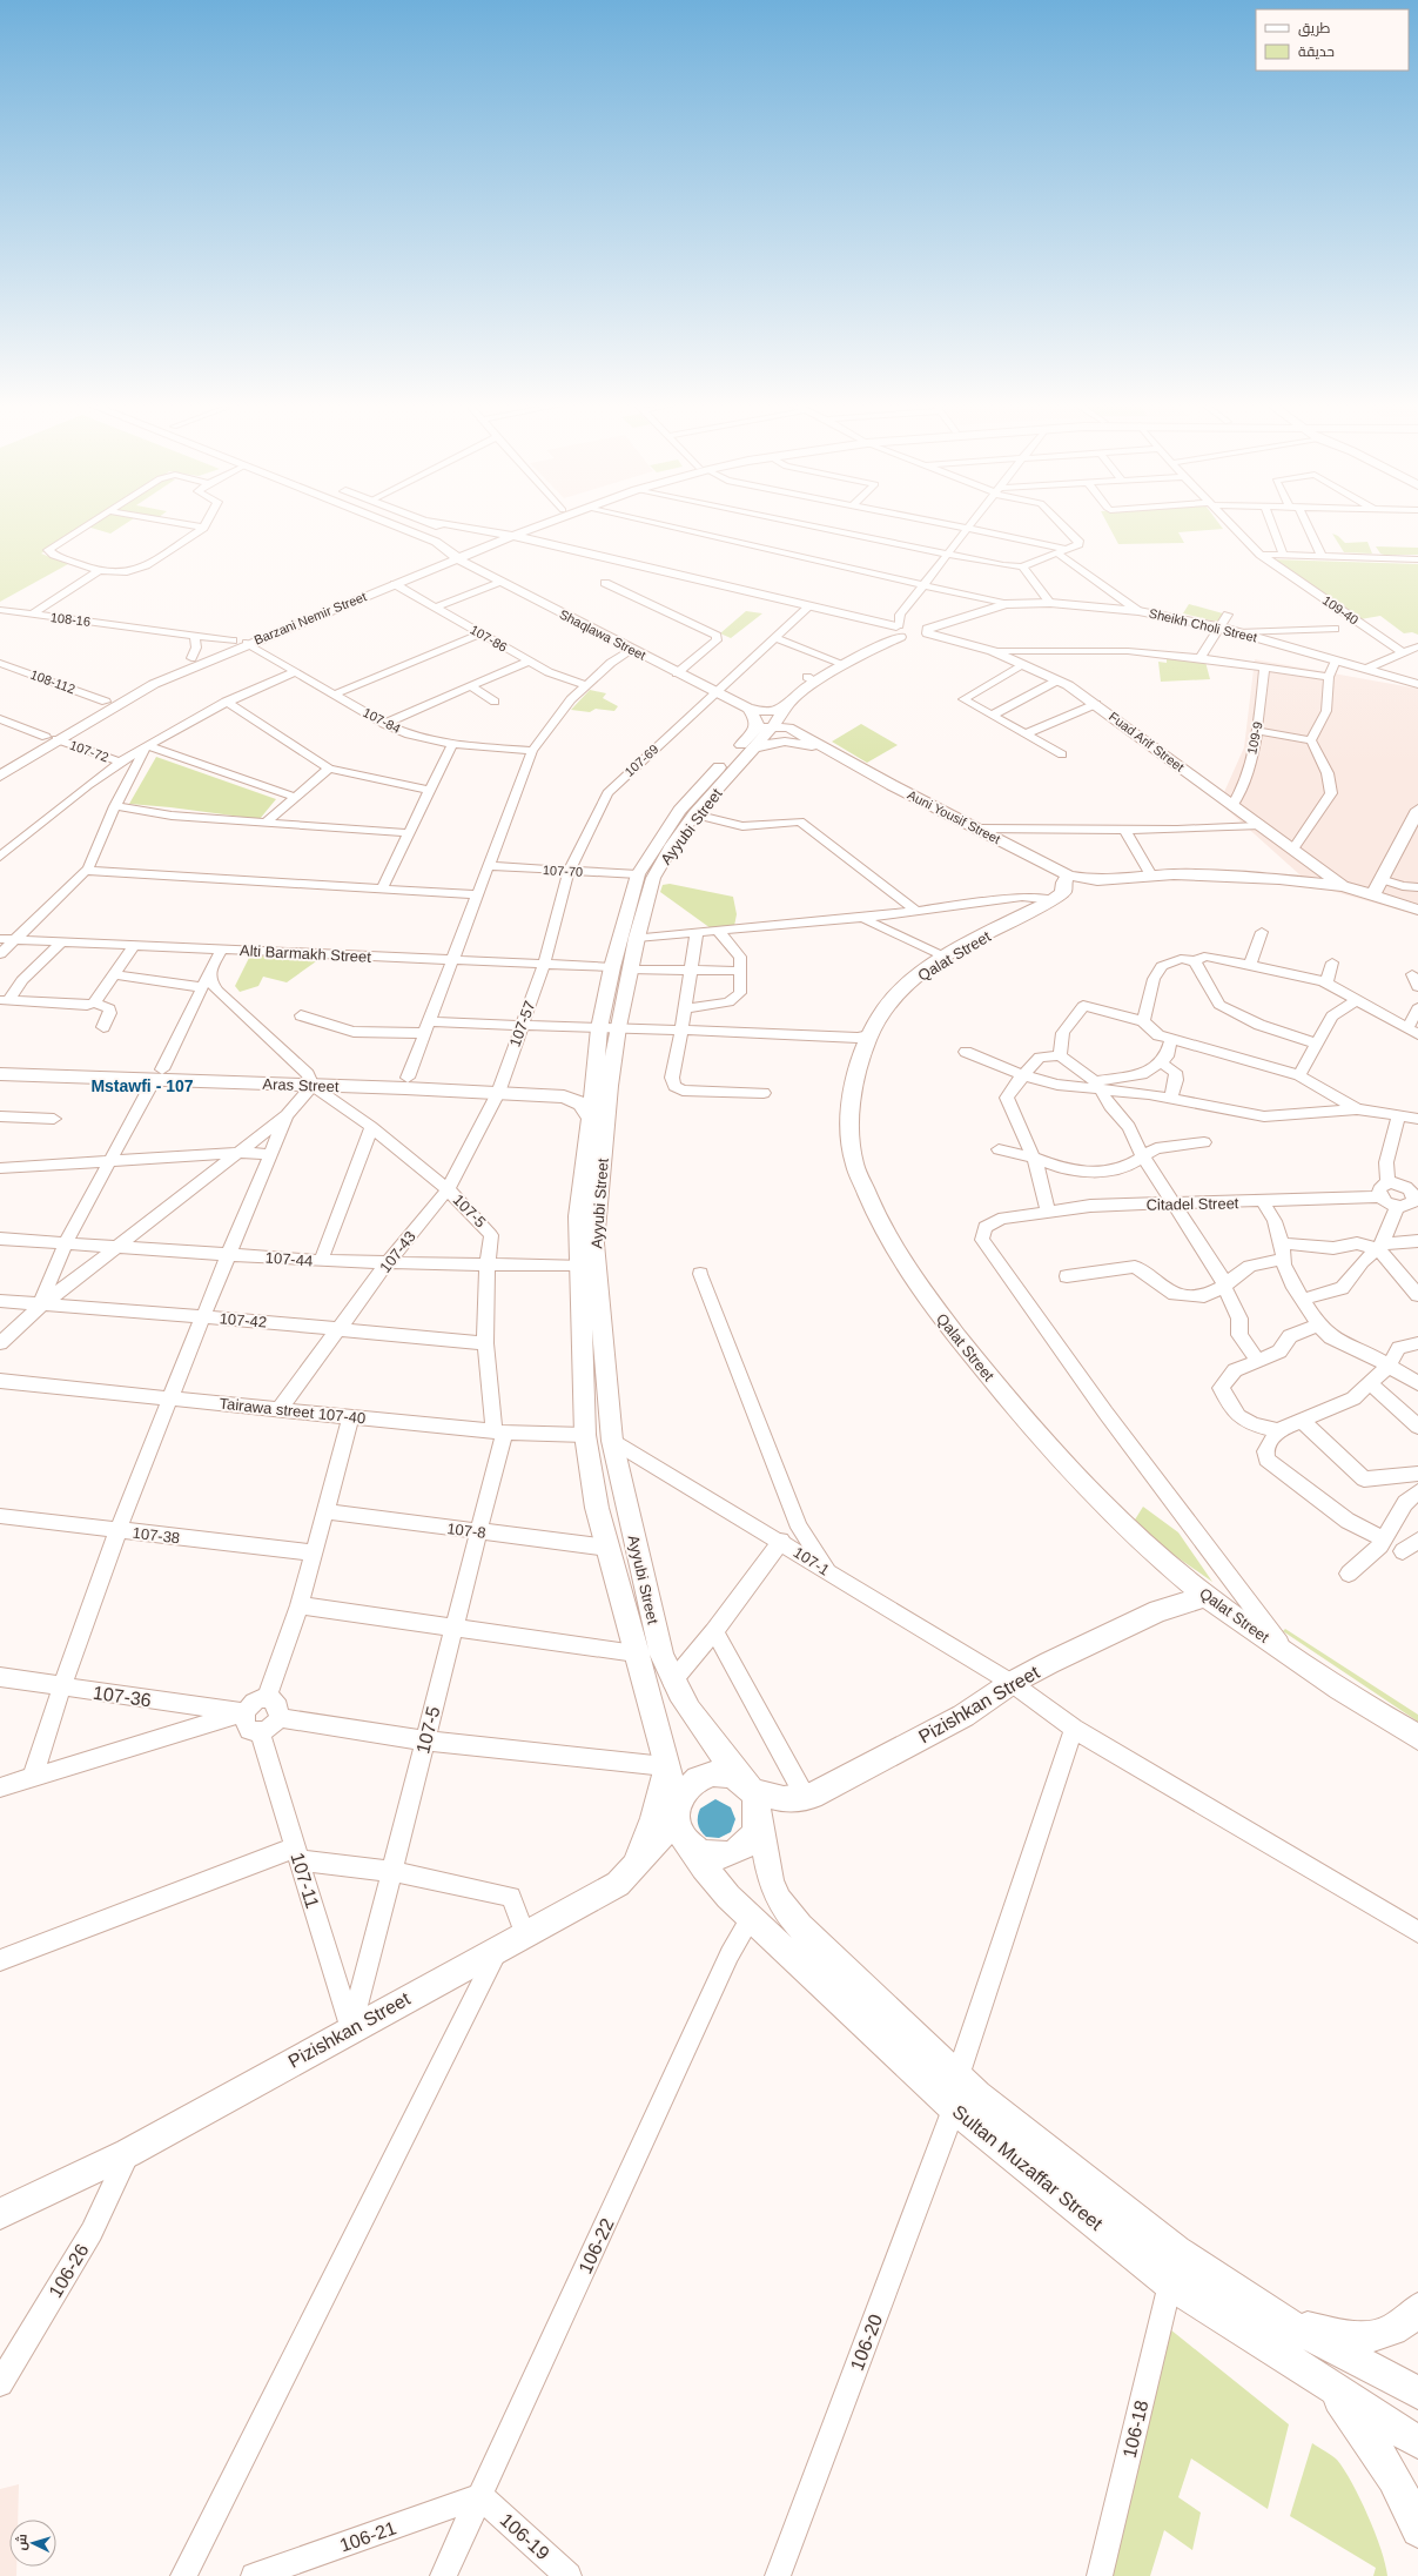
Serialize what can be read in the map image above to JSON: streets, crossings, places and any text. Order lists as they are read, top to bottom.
{
  "streets": {
    "main road": [
      "Barzani Nemir Street",
      "Sheikh Choli Street",
      "Shaqlawa Street",
      "Fuad Arif Street",
      "Auni Yousif Street",
      "Ayyubi Street",
      "Qalat Street",
      "Aras Street",
      "Pizishkan Street",
      "Sultan Muzaffar Street"
    ],
    "street": [
      "109-40",
      "108-16",
      "107-86",
      "108-112",
      "107-84",
      "109-9",
      "107-72",
      "107-69",
      "107-70",
      "Alti Barmakh Street",
      "107-57",
      "Citadel Street",
      "107-5",
      "107-43",
      "107-44",
      "107-42",
      "Tairawa street 107-40",
      "107-8",
      "107-38",
      "107-1",
      "107-36",
      "107-11",
      "106-22",
      "106-26",
      "106-20",
      "106-18",
      "106-21",
      "106-19"
    ]
  },
  "crossings": [
    ["Barzani Nemir Street", "108-16"],
    ["Barzani Nemir Street", "Shaqlawa Street"],
    ["Barzani Nemir Street", "107-86"],
    ["Barzani Nemir Street", "108-112"],
    ["Barzani Nemir Street", "107-84"],
    ["Barzani Nemir Street", "107-72"],
    ["Sheikh Choli Street", "Fuad Arif Street"],
    ["Shaqlawa Street", "107-69"],
    ["109-9", "Fuad Arif Street"],
    ["107-69", "107-70"],
    ["107-69", "Alti Barmakh Street"],
    ["107-69", "107-57"],
    ["Auni Yousif Street", "Ayyubi Street"],
    ["Auni Yousif Street", "Qalat Street"],
    ["Ayyubi Street", "107-70"],
    ["Ayyubi Street", "Alti Barmakh Street"],
    ["Ayyubi Street", "Aras Street"],
    ["Ayyubi Street", "107-44"],
    ["Ayyubi Street", "Tairawa street 107-40"],
    ["Ayyubi Street", "107-8"],
    ["Ayyubi Street", "107-1"],
    ["Ayyubi Street", "Pizishkan Street"],
    ["Ayyubi Street", "Sultan Muzaffar Street"],
    ["Alti Barmakh Street", "107-57"],
    ["Qalat Street", "Citadel Street"],
    ["Qalat Street", "Pizishkan Street"],
    ["107-57", "Aras Street"],
    ["107-57", "107-43"],
    ["Aras Street", "107-5"],
    ["Aras Street", "107-43"],
    ["107-5", "107-43"],
    ["107-5", "107-44"],
    ["107-5", "107-42"],
    ["107-5", "Tairawa street 107-40"],
    ["107-5", "107-8"],
    ["107-5", "Pizishkan Street"],
    ["107-5", "107-11"],
    ["107-43", "107-44"],
    ["107-43", "107-42"],
    ["107-43", "Tairawa street 107-40"],
    ["107-1", "Pizishkan Street"],
    ["107-36", "107-11"],
    ["Pizishkan Street", "107-11"],
    ["Pizishkan Street", "Sultan Muzaffar Street"],
    ["Pizishkan Street", "106-26"],
    ["Sultan Muzaffar Street", "106-22"],
    ["Sultan Muzaffar Street", "106-20"],
    ["Sultan Muzaffar Street", "106-18"],
    ["106-22", "106-21"],
    ["106-22", "106-19"],
    ["106-21", "106-19"]
  ],
  "districts": ["Mstawfi - 107"],
  "legend": ["طريق", "حديقة"],
  "north": "left"
}
